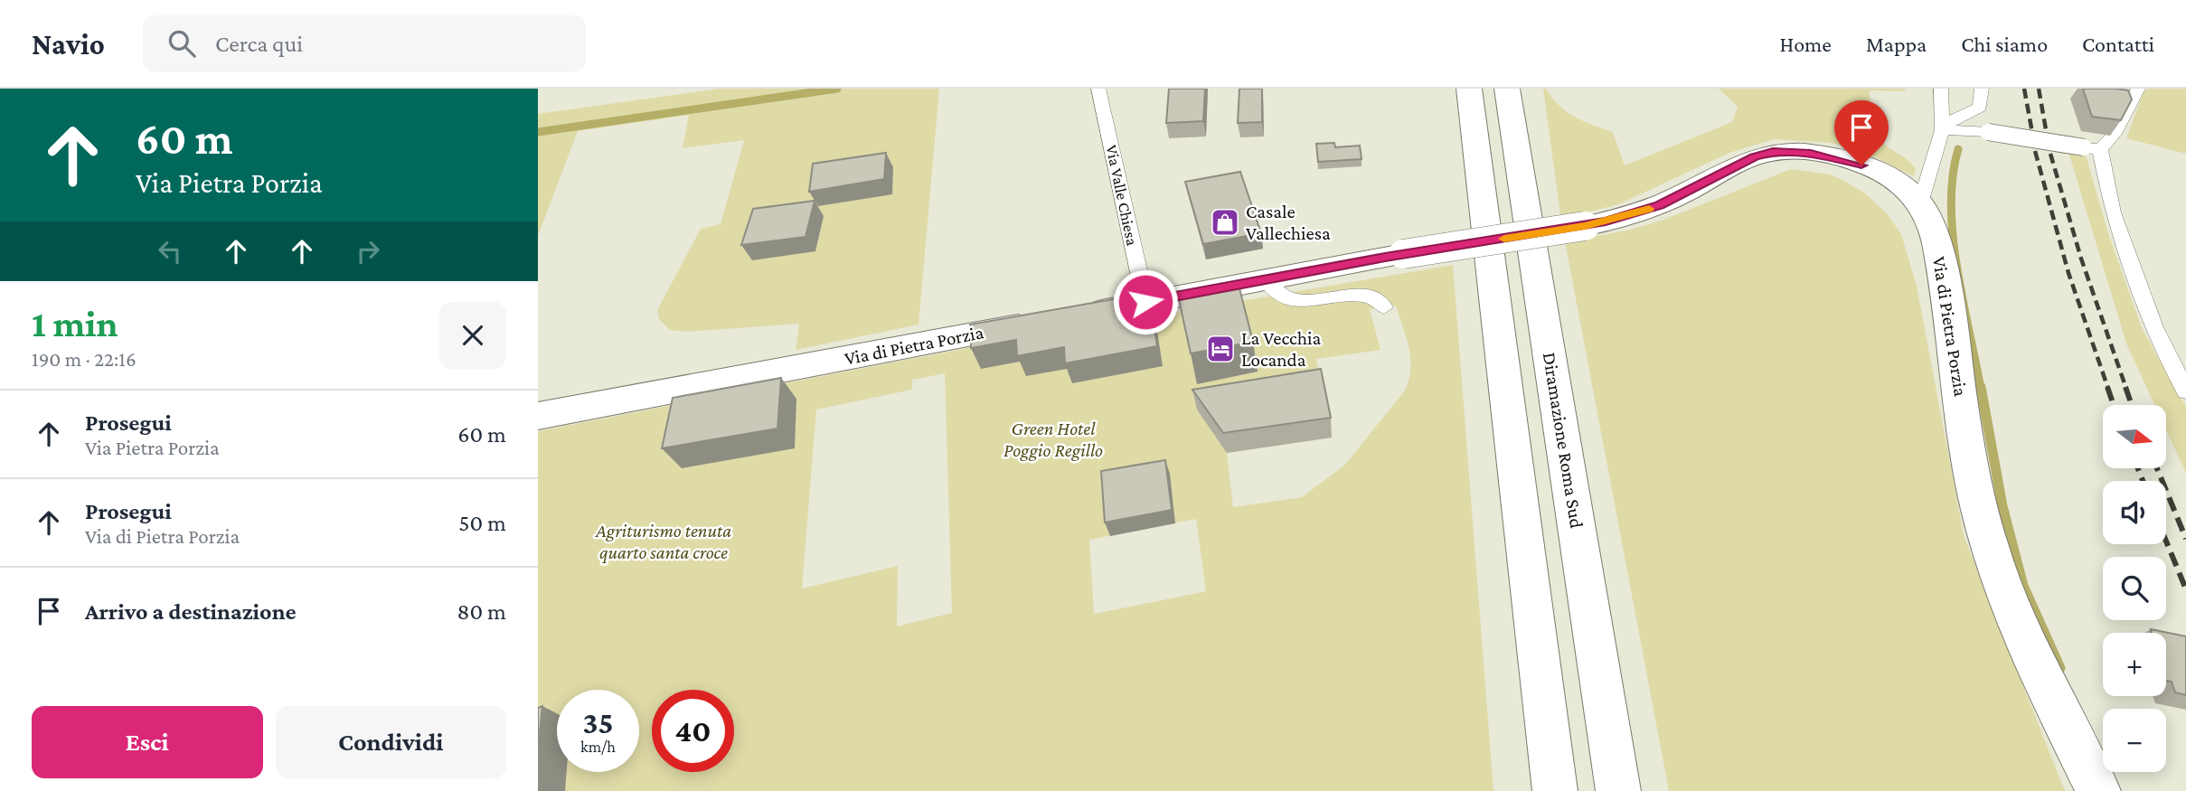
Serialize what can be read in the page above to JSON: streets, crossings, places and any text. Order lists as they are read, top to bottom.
{
  "streets": {
    "main road": ["Via di Pietra Porzia", "Diramazione Roma Sud"],
    "lane": ["Via Valle Chiesa"]
  },
  "crossings": [
    ["Via Valle Chiesa", "Via di Pietra Porzia"]
  ],
  "parks": ["Green Hotel Poggio Regillo", "Agriturismo tenuta quarto santa croce"],
  "places": {
    "shop": ["Casale Vallechiesa"],
    "hotel": ["La Vecchia Locanda"]
  },
  "north": "right",
  "page": {
    "header": "Navio",
    "search": "Cerca qui",
    "nav": [
      "Home",
      "Mappa",
      "Chi siamo",
      "Contatti"
    ],
    "turn": ["60 m", "Via Pietra Porzia"],
    "heading": ["1 min", "190 m · 22:16"],
    "list": [
      {
        "name": "Prosegui",
        "note": "Via Pietra Porzia",
        "value": "60 m"
      },
      {
        "name": "Prosegui",
        "note": "Via di Pietra Porzia",
        "value": "50 m"
      },
      {
        "name": "Arrivo a destinazione",
        "value": "80 m"
      }
    ],
    "map_buttons": ["+", "−"],
    "speed": "35 km/h",
    "limit": "40",
    "buttons": ["Esci", "Condividi"]
  }
}
